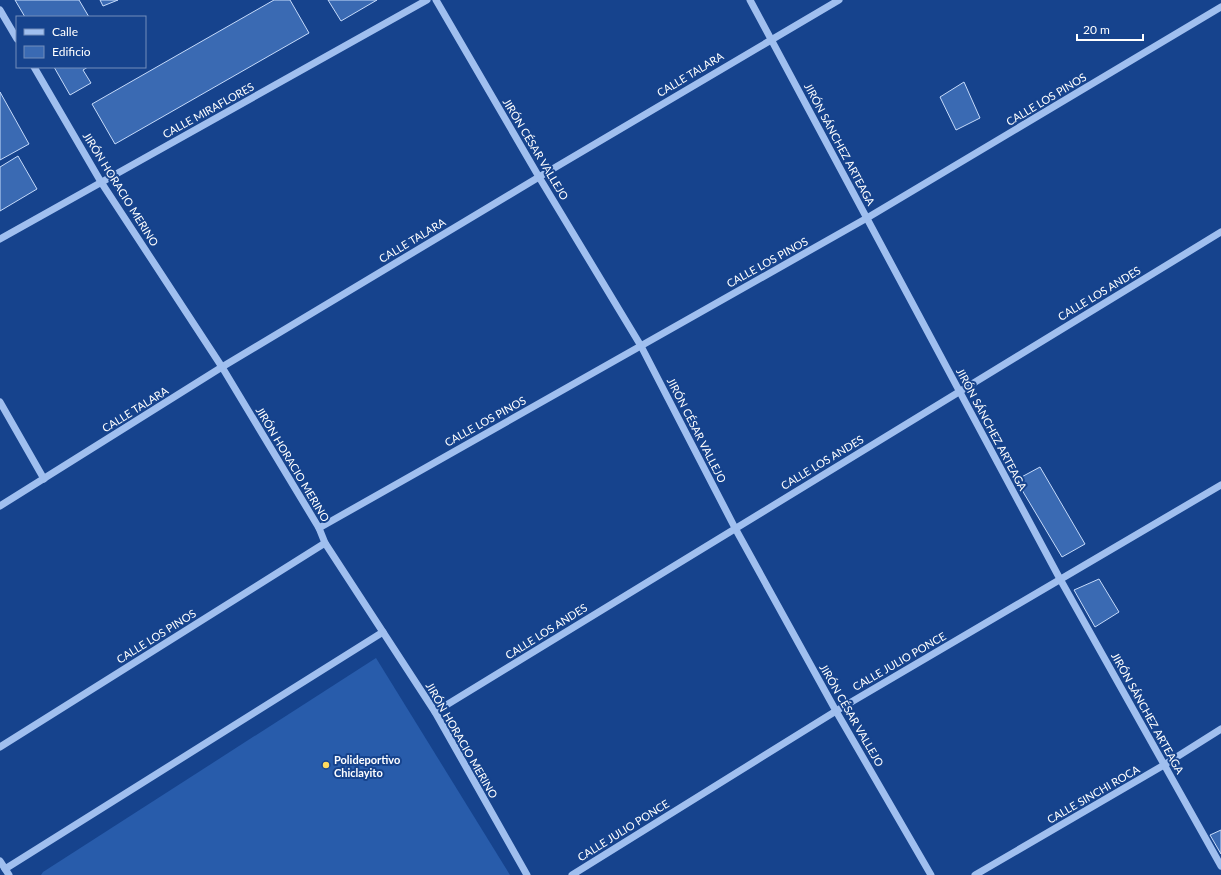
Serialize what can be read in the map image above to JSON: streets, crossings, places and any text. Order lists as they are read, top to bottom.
{
  "streets": {
    "street": [
      "CALLE TALARA",
      "CALLE LOS PINOS",
      "CALLE MIRAFLORES",
      "JIRÓN SÁNCHEZ ARTEAGA",
      "JIRÓN CÉSAR VALLEJO",
      "JIRÓN HORACIO MERINO",
      "CALLE LOS ANDES",
      "CALLE JULIO PONCE",
      "CALLE SINCHI ROCA"
    ]
  },
  "crossings": [
    ["CALLE TALARA", "JIRÓN SÁNCHEZ ARTEAGA"],
    ["CALLE TALARA", "JIRÓN CÉSAR VALLEJO"],
    ["CALLE TALARA", "JIRÓN HORACIO MERINO"],
    ["CALLE LOS PINOS", "JIRÓN SÁNCHEZ ARTEAGA"],
    ["CALLE LOS PINOS", "JIRÓN CÉSAR VALLEJO"],
    ["CALLE LOS PINOS", "JIRÓN HORACIO MERINO"],
    ["CALLE MIRAFLORES", "JIRÓN HORACIO MERINO"],
    ["JIRÓN SÁNCHEZ ARTEAGA", "CALLE LOS ANDES"],
    ["JIRÓN SÁNCHEZ ARTEAGA", "CALLE JULIO PONCE"],
    ["JIRÓN SÁNCHEZ ARTEAGA", "CALLE SINCHI ROCA"],
    ["JIRÓN CÉSAR VALLEJO", "CALLE LOS ANDES"],
    ["JIRÓN CÉSAR VALLEJO", "CALLE JULIO PONCE"],
    ["JIRÓN HORACIO MERINO", "CALLE LOS ANDES"]
  ],
  "places": ["Polideportivo Chiclayito"],
  "legend": ["Calle", "Edificio"],
  "scale_bar": "20 m"
}
